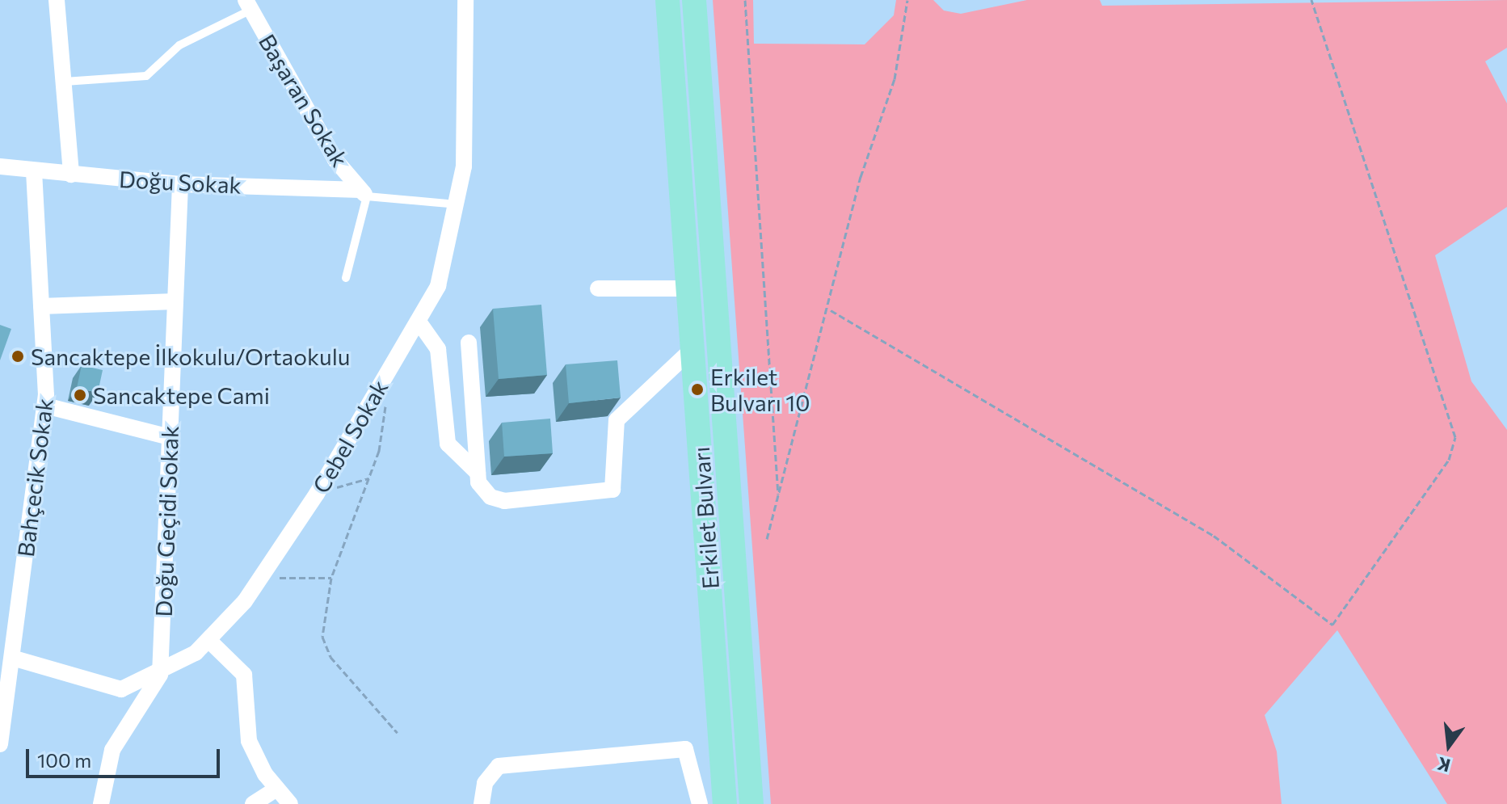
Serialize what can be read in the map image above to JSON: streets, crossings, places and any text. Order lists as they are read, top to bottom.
{
  "streets": {
    "main road": ["Erkilet Bulvarı"],
    "street": [
      "Başaran Sokak",
      "Doğu Sokak",
      "Cebel Sokak",
      "Bahçecik Sokak",
      "Doğu Geçidi Sokak"
    ]
  },
  "crossings": [
    ["Başaran Sokak", "Doğu Sokak"],
    ["Doğu Sokak", "Bahçecik Sokak"],
    ["Doğu Sokak", "Doğu Geçidi Sokak"],
    ["Cebel Sokak", "Bahçecik Sokak"],
    ["Cebel Sokak", "Doğu Geçidi Sokak"]
  ],
  "places": ["Sancaktepe İlkokulu/Ortaokulu", "Erkilet Bulvarı 10", "Sancaktepe Cami"],
  "scale_bar": "100 m",
  "north": "bottom"
}
